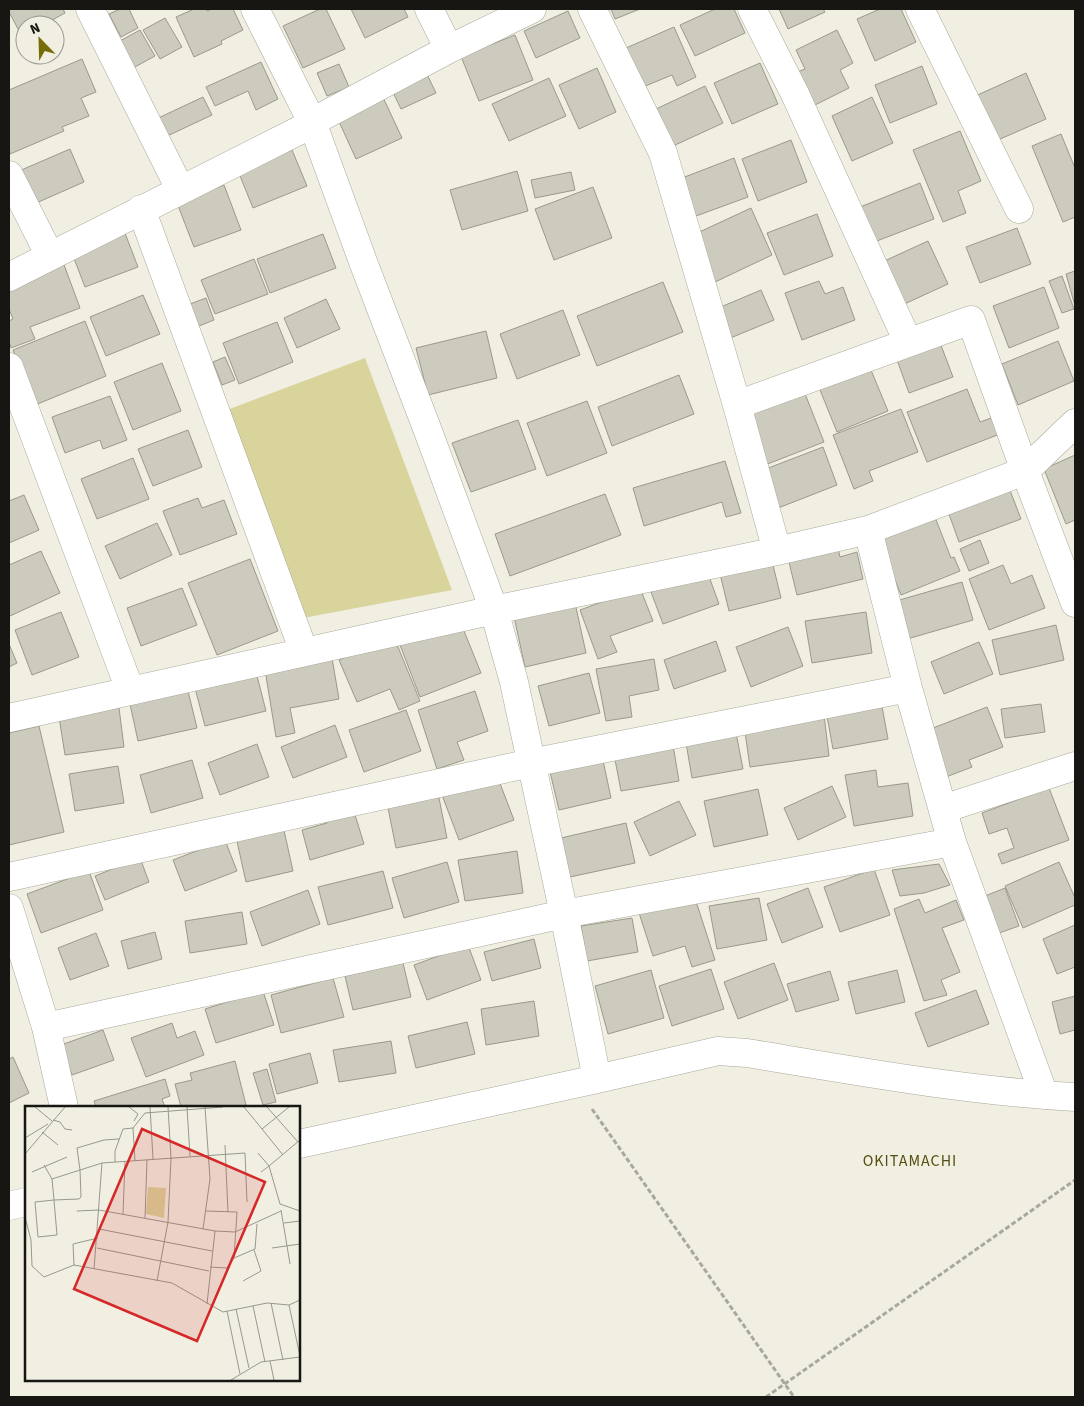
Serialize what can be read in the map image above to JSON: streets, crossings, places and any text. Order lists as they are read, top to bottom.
{
  "districts": ["OKITAMACHI"],
  "north": "top left"
}
